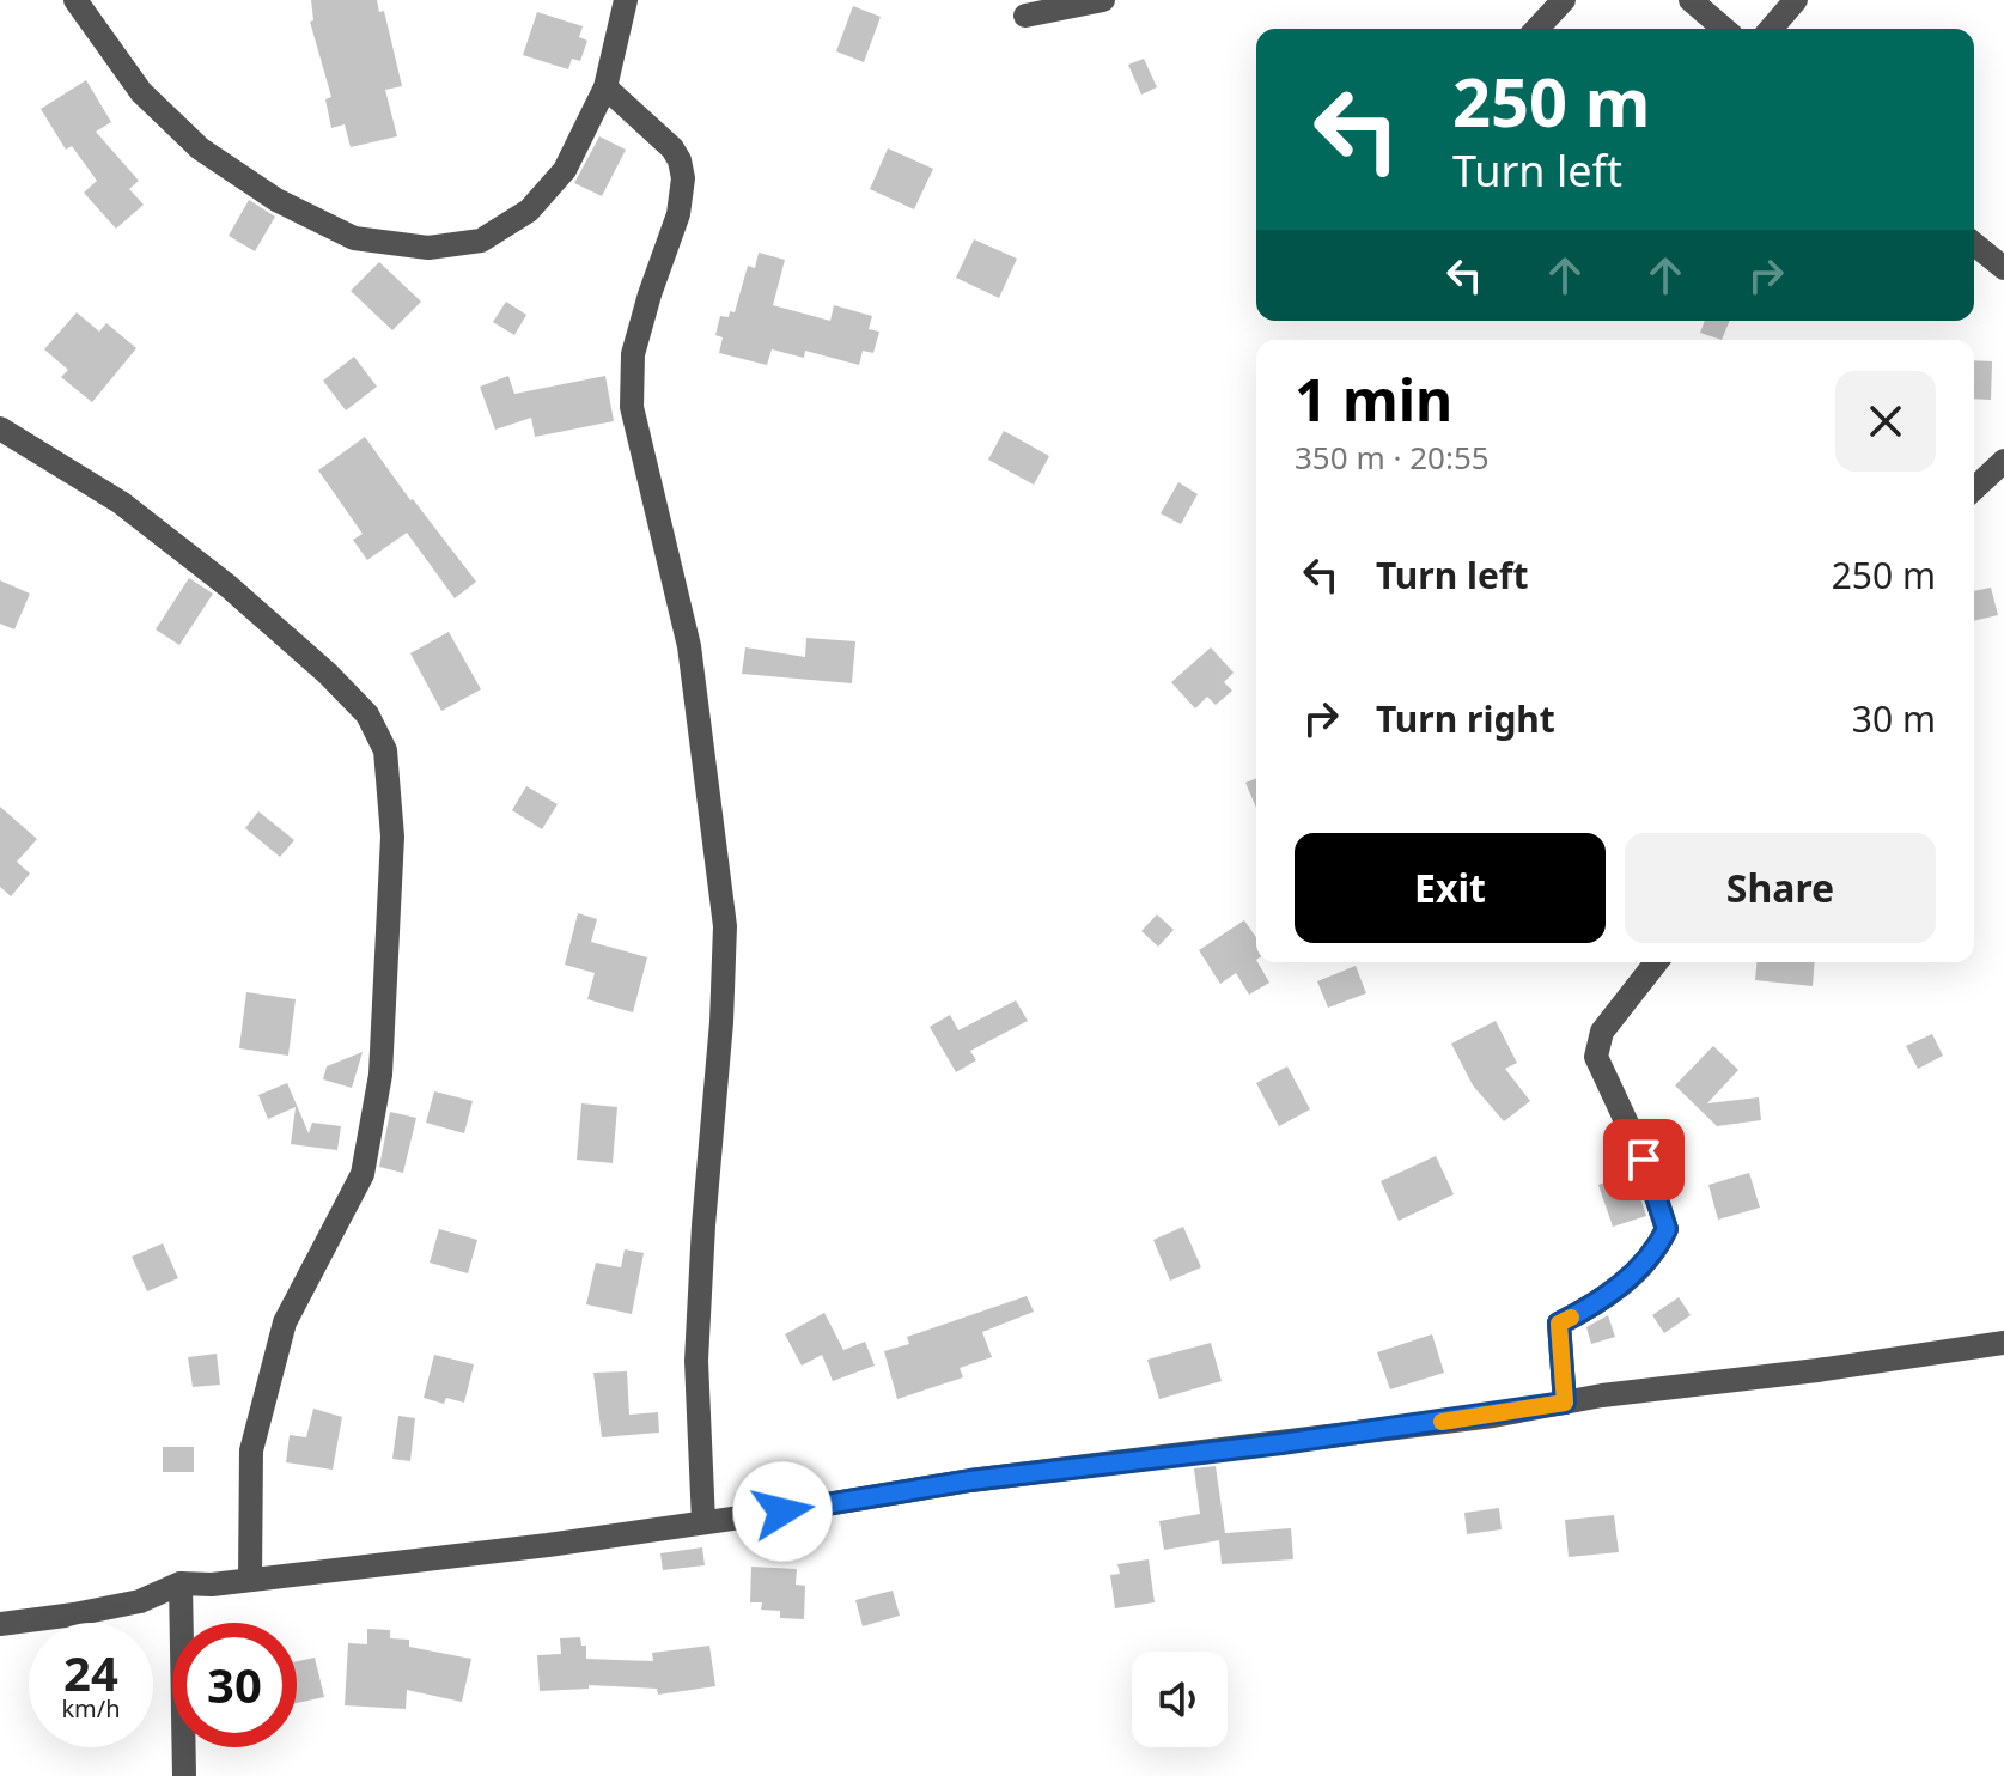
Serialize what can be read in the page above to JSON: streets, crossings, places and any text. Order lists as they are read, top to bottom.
{
  "page": {
    "turn": ["250 m", "Turn left"],
    "heading": ["1 min", "350 m · 20:55"],
    "list": [
      {
        "name": "Turn left",
        "value": "250 m"
      },
      {
        "name": "Turn right",
        "value": "30 m"
      }
    ],
    "buttons": ["Exit", "Share"],
    "speed": "24 km/h",
    "limit": "30"
  }
}
